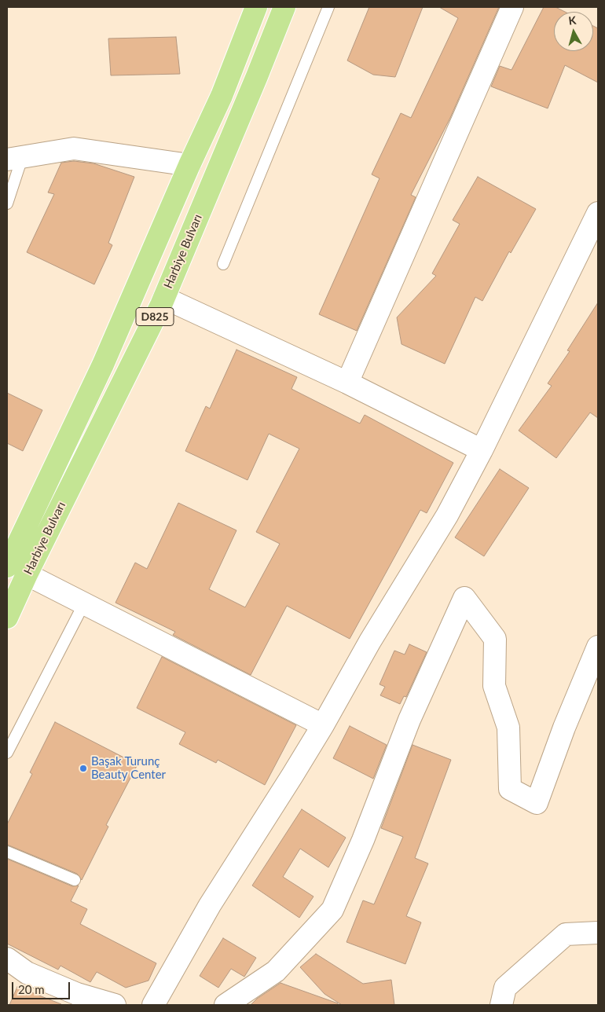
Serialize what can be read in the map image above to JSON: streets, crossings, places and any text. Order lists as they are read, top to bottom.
{
  "streets": {
    "main road": ["Harbiye Bulvarı", "D825"]
  },
  "places": ["Başak Turunç Beauty Center"],
  "scale_bar": "20 m",
  "north": "top"
}
